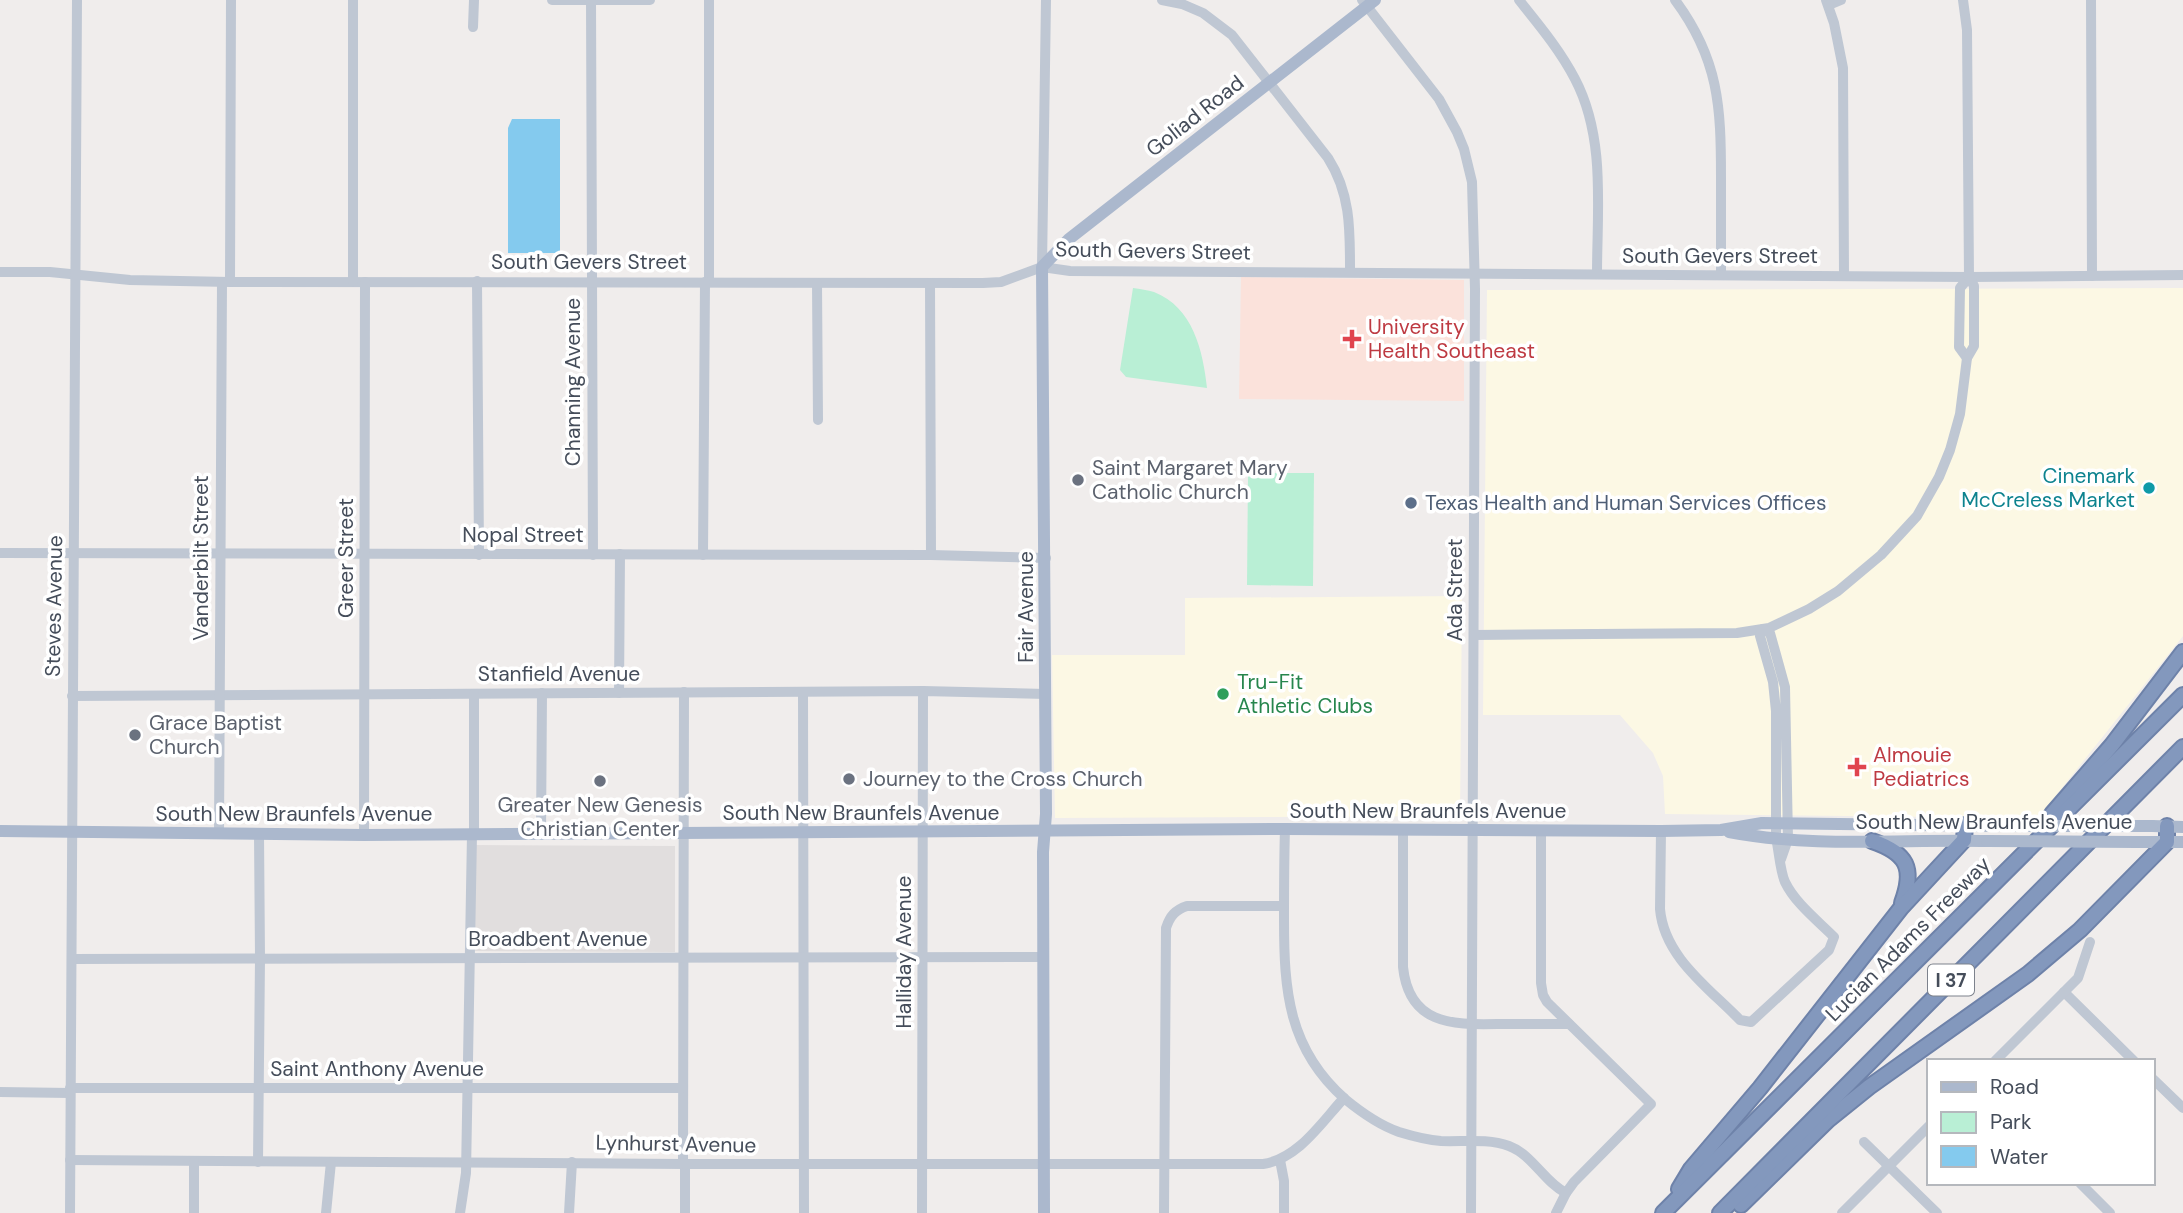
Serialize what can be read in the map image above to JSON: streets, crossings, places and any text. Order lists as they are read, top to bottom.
{
  "streets": {
    "highway": ["Lucian Adams Freeway", "I 37"],
    "main road": ["Goliad Road", "Fair Avenue", "South New Braunfels Avenue"],
    "street": [
      "South Gevers Street",
      "Channing Avenue",
      "Nopal Street",
      "Vanderbilt Street",
      "Greer Street",
      "Ada Street",
      "Steves Avenue",
      "Stanfield Avenue",
      "Broadbent Avenue",
      "Halliday Avenue",
      "Saint Anthony Avenue",
      "Lynhurst Avenue"
    ]
  },
  "crossings": [
    ["Goliad Road", "South Gevers Street"],
    ["Goliad Road", "Ada Street"],
    ["Goliad Road", "Fair Avenue"],
    ["South Gevers Street", "Channing Avenue"],
    ["South Gevers Street", "Vanderbilt Street"],
    ["South Gevers Street", "Greer Street"],
    ["South Gevers Street", "Ada Street"],
    ["South Gevers Street", "Steves Avenue"],
    ["South Gevers Street", "Fair Avenue"],
    ["Channing Avenue", "Nopal Street"],
    ["Nopal Street", "Vanderbilt Street"],
    ["Nopal Street", "Greer Street"],
    ["Nopal Street", "Steves Avenue"],
    ["Nopal Street", "Fair Avenue"],
    ["Vanderbilt Street", "Stanfield Avenue"],
    ["Vanderbilt Street", "South New Braunfels Avenue"],
    ["Greer Street", "Stanfield Avenue"],
    ["Greer Street", "South New Braunfels Avenue"],
    ["Ada Street", "South New Braunfels Avenue"],
    ["Steves Avenue", "Stanfield Avenue"],
    ["Steves Avenue", "South New Braunfels Avenue"],
    ["Steves Avenue", "Broadbent Avenue"],
    ["Steves Avenue", "Saint Anthony Avenue"],
    ["Steves Avenue", "Lynhurst Avenue"],
    ["Fair Avenue", "Stanfield Avenue"],
    ["Fair Avenue", "South New Braunfels Avenue"],
    ["Fair Avenue", "Broadbent Avenue"],
    ["Fair Avenue", "Lynhurst Avenue"],
    ["Stanfield Avenue", "Halliday Avenue"],
    ["South New Braunfels Avenue", "Halliday Avenue"],
    ["Broadbent Avenue", "Halliday Avenue"],
    ["Halliday Avenue", "Lynhurst Avenue"]
  ],
  "places": {
    "health": ["University Health Southeast", "Almouie Pediatrics"],
    "other": [
      "Saint Margaret Mary Catholic Church",
      "Cinemark McCreless Market",
      "Texas Health and Human Services Offices",
      "Tru-Fit Athletic Clubs",
      "Grace Baptist Church",
      "Journey to the Cross Church",
      "Greater New Genesis Christian Center"
    ]
  },
  "legend": ["Road", "Park", "Water"]
}
